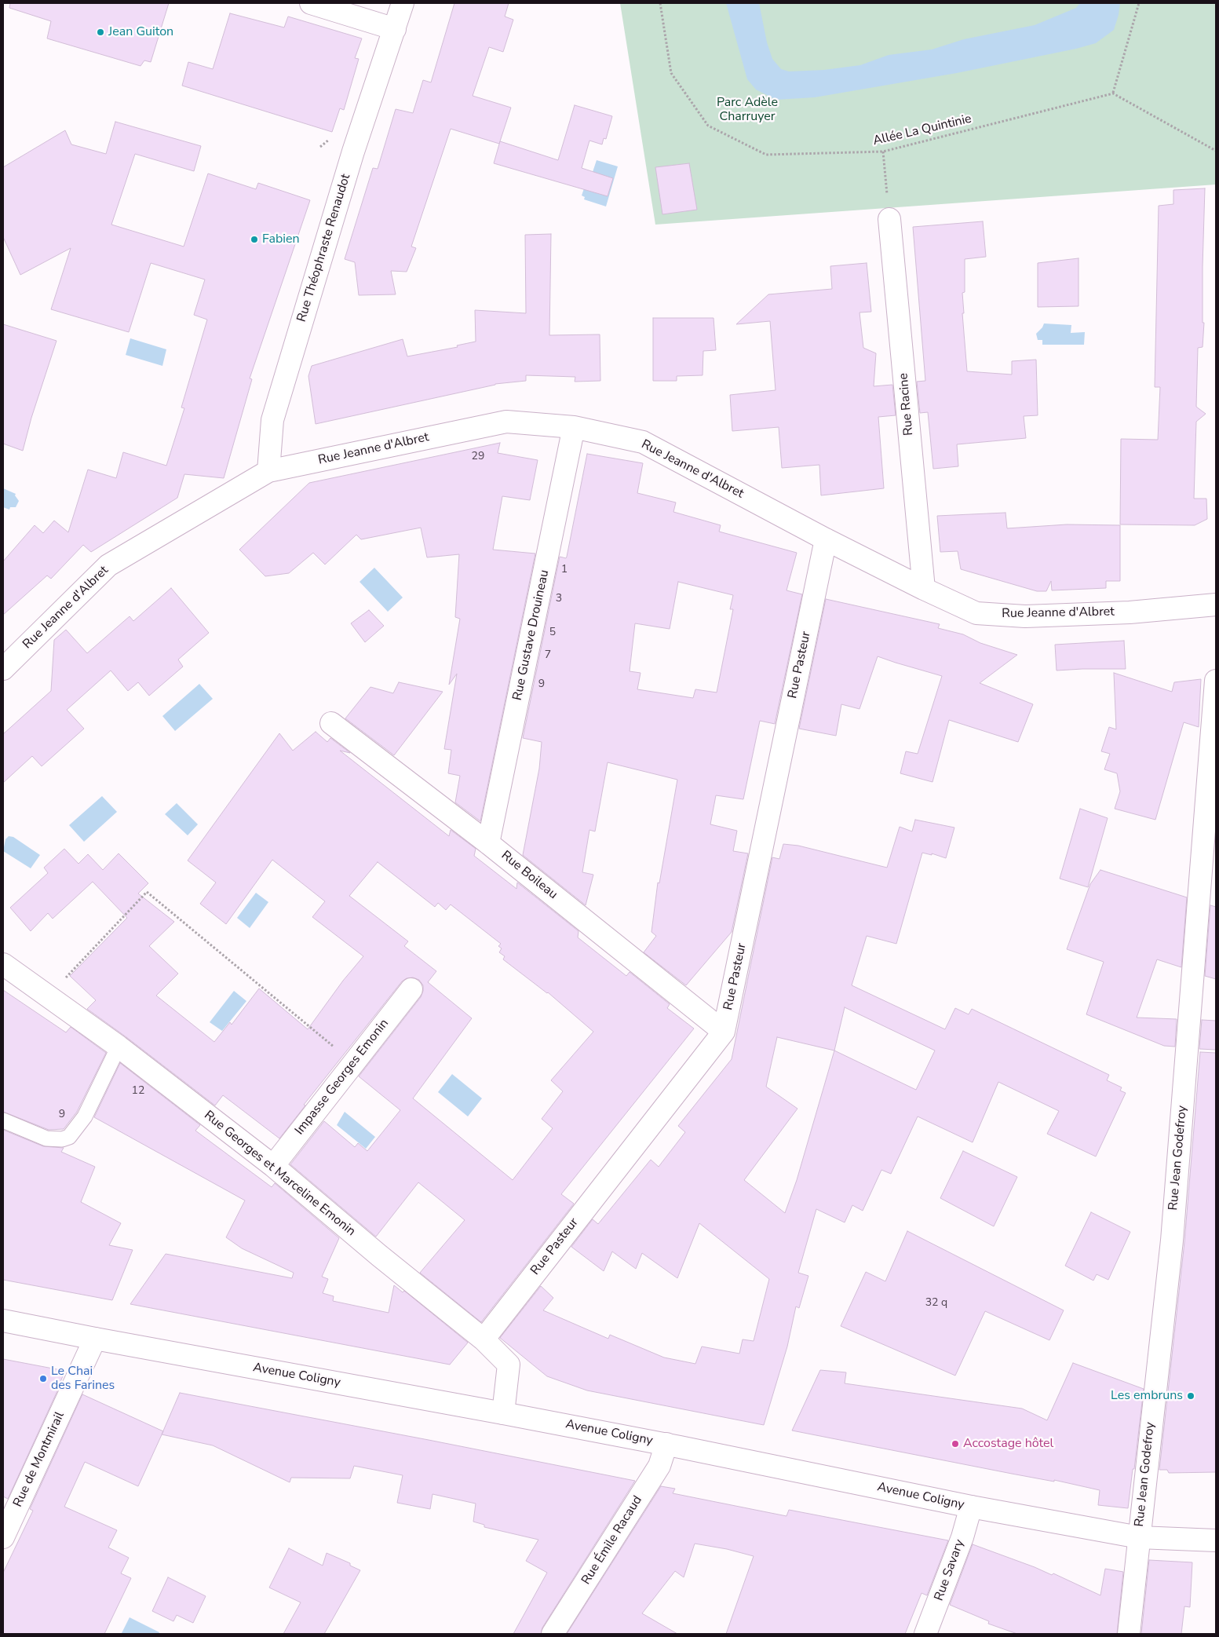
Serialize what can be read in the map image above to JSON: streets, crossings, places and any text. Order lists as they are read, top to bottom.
{
  "streets": {
    "street": [
      "Rue Théophraste Renaudot",
      "Rue Racine",
      "Rue Jeanne d'Albret",
      "Rue Gustave Drouineau",
      "Rue Pasteur",
      "Rue Boileau",
      "Impasse Georges Emonin",
      "Rue Jean Godefroy",
      "Rue Georges et Marceline Emonin",
      "Avenue Coligny",
      "Rue de Montmirail",
      "Rue Émile Racaud",
      "Rue Savary"
    ],
    "path": ["Allée La Quintinie"]
  },
  "crossings": [
    ["Rue Théophraste Renaudot", "Rue Jeanne d'Albret"],
    ["Rue Racine", "Rue Jeanne d'Albret"],
    ["Rue Jeanne d'Albret", "Rue Gustave Drouineau"],
    ["Rue Jeanne d'Albret", "Rue Pasteur"],
    ["Rue Gustave Drouineau", "Rue Boileau"],
    ["Rue Pasteur", "Rue Boileau"],
    ["Rue Pasteur", "Rue Georges et Marceline Emonin"],
    ["Impasse Georges Emonin", "Rue Georges et Marceline Emonin"],
    ["Rue Jean Godefroy", "Avenue Coligny"],
    ["Rue Georges et Marceline Emonin", "Avenue Coligny"],
    ["Avenue Coligny", "Rue de Montmirail"],
    ["Avenue Coligny", "Rue Émile Racaud"],
    ["Avenue Coligny", "Rue Savary"]
  ],
  "parks": ["Parc Adèle Charruyer"],
  "places": [
    "Jean Guiton",
    "Fabien",
    "Le Chai des Farines",
    "Les embruns",
    "Accostage hôtel"
  ],
  "house_numbers": [
    "29",
    "1",
    "3",
    "5",
    "7",
    "9",
    "12",
    "9",
    "32 q"
  ]
}
